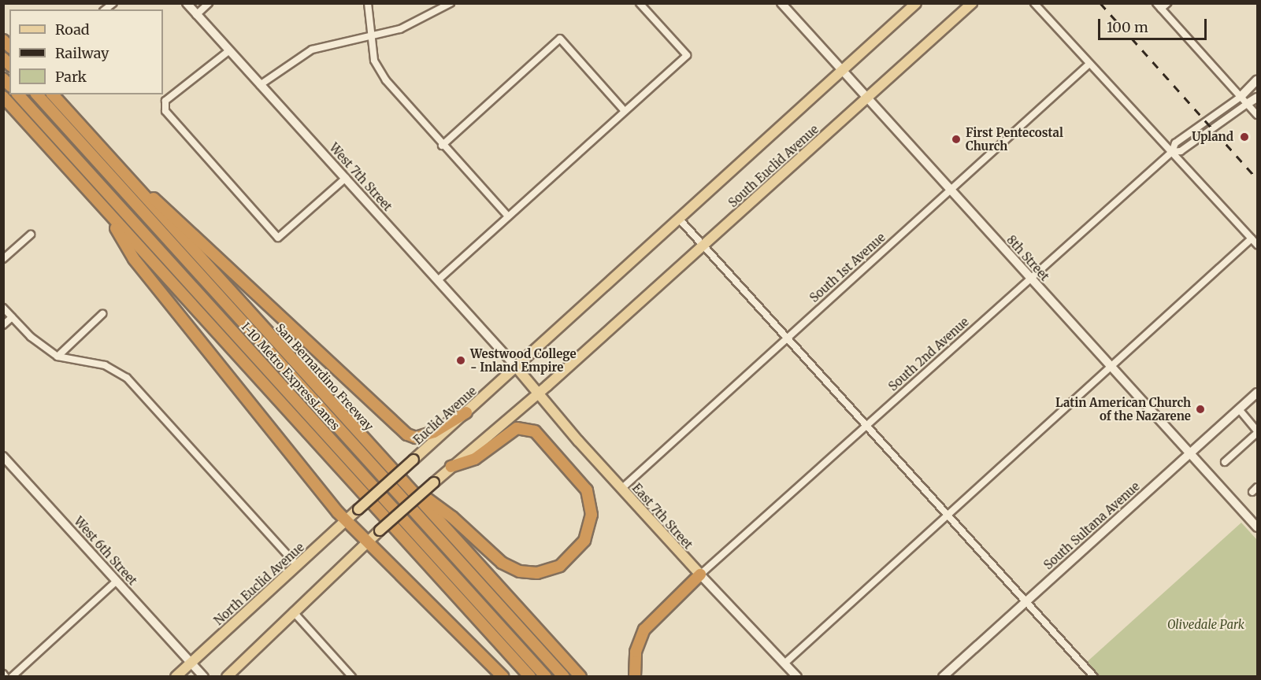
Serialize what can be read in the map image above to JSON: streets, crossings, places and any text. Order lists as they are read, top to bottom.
{
  "streets": {
    "highway": ["I-10 Metro ExpressLanes", "San Bernardino Freeway"],
    "main road": [
      "South Euclid Avenue",
      "Euclid Avenue",
      "East 7th Street",
      "North Euclid Avenue"
    ],
    "street": [
      "West 7th Street",
      "8th Street",
      "South 1st Avenue",
      "South 2nd Avenue",
      "South Sultana Avenue",
      "West 6th Street"
    ]
  },
  "crossings": [
    ["South Euclid Avenue", "8th Street"],
    ["South Euclid Avenue", "Euclid Avenue"],
    ["South Euclid Avenue", "East 7th Street"],
    ["West 7th Street", "Euclid Avenue"],
    ["West 7th Street", "East 7th Street"],
    ["8th Street", "South 1st Avenue"],
    ["8th Street", "South 2nd Avenue"],
    ["8th Street", "South Sultana Avenue"],
    ["South 1st Avenue", "East 7th Street"],
    ["South 2nd Avenue", "East 7th Street"],
    ["Euclid Avenue", "East 7th Street"],
    ["Euclid Avenue", "North Euclid Avenue"],
    ["West 6th Street", "North Euclid Avenue"]
  ],
  "parks": ["Olivedale Park"],
  "places": [
    "Upland",
    "First Pentecostal Church",
    "Westwood College - Inland Empire",
    "Latin American Church of the Nazarene"
  ],
  "legend": ["Road", "Railway", "Park"],
  "scale_bar": "100 m"
}
